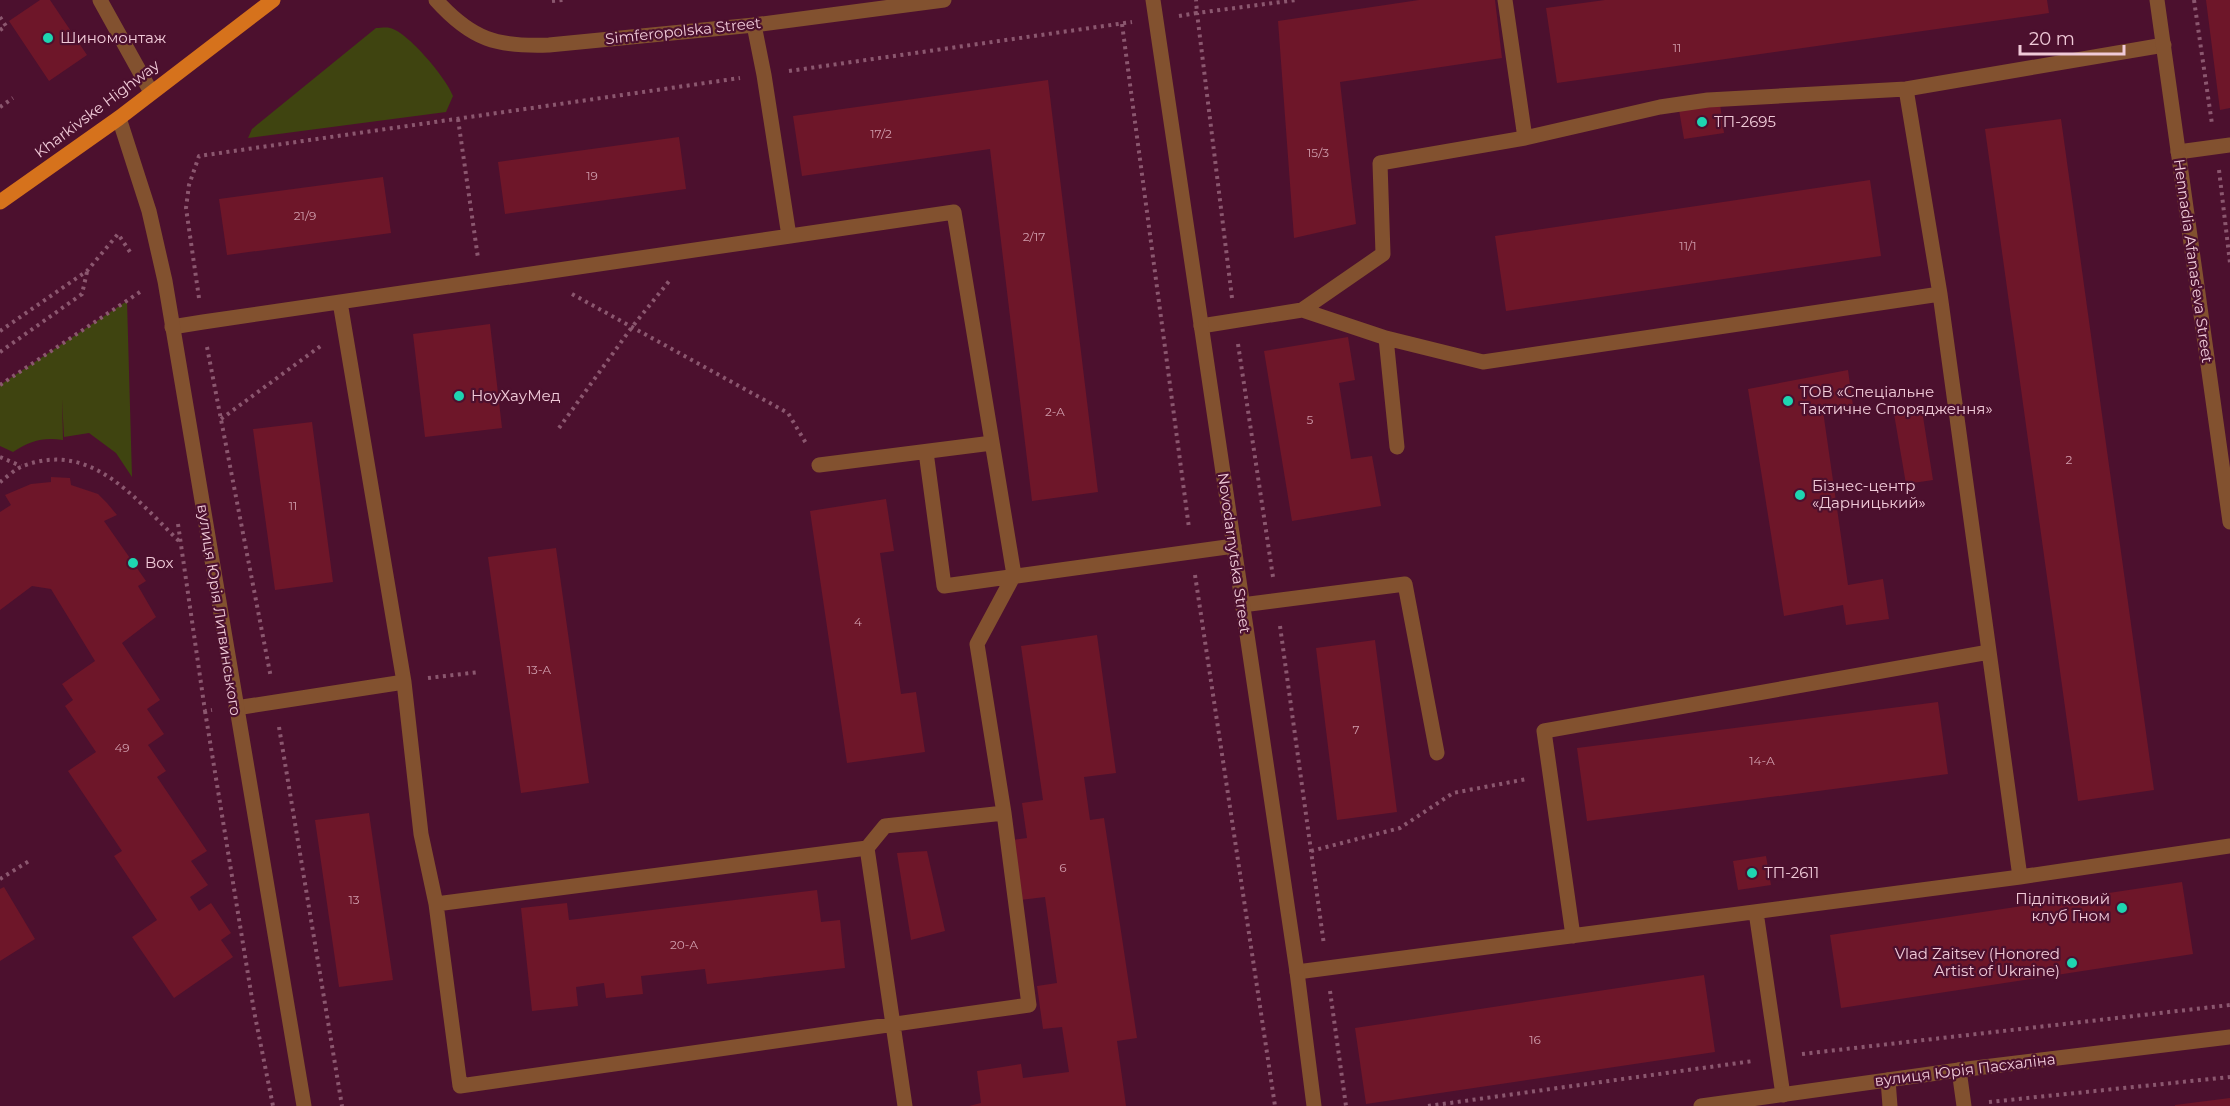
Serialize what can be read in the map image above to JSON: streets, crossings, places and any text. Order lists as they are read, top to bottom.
{
  "streets": {
    "main road": ["Kharkivske Highway"],
    "street": [
      "Simferopolska Street",
      "Hennadia Afanas'eva Street",
      "Novodarnytska Street",
      "вулиця Юрія Литвинського",
      "вулиця Юрія Пасхаліна"
    ]
  },
  "crossings": [
    ["Kharkivske Highway", "вулиця Юрія Литвинського"]
  ],
  "places": [
    "Шиномонтаж",
    "ТП-2695",
    "НоуХауМед",
    "ТОВ «Спеціальне Тактичне Спорядження»",
    "Бізнес-центр «Дарницький»",
    "Box",
    "ТП-2611",
    "Підлітковий клуб Гном",
    "Vlad Zaitsev (Honored Artist of Ukraine)"
  ],
  "house_numbers": [
    "11",
    "17/2",
    "15/3",
    "19",
    "21/9",
    "2/17",
    "11/1",
    "2-А",
    "5",
    "2",
    "11",
    "4",
    "13-А",
    "7",
    "49",
    "14-А",
    "6",
    "13",
    "20-А",
    "16"
  ],
  "scale_bar": "20 m"
}
